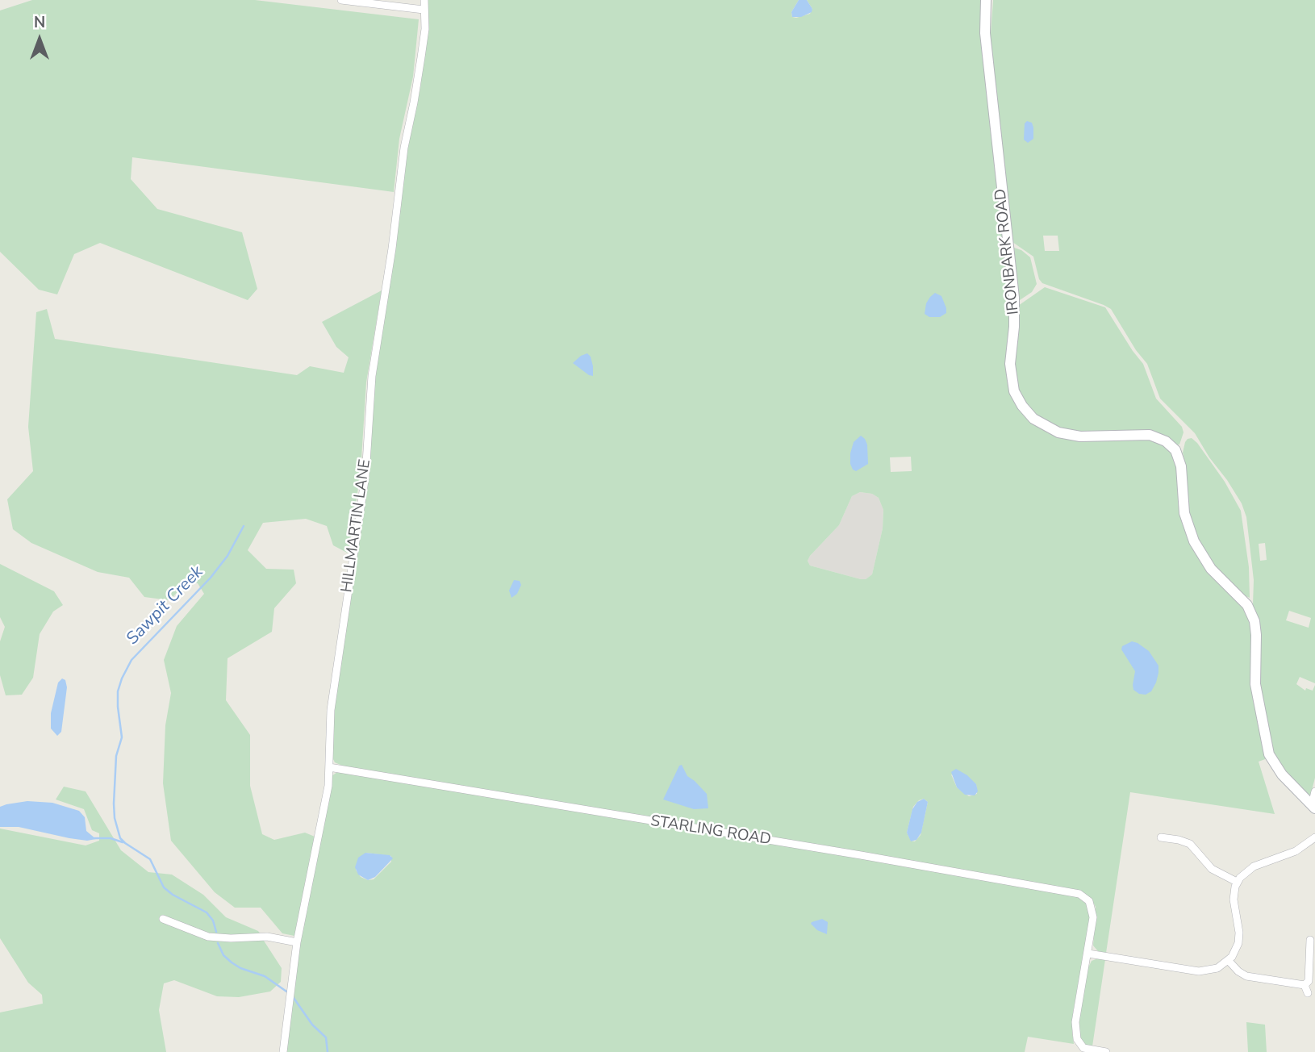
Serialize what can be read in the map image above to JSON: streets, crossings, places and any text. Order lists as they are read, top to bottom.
{
  "streets": {
    "street": ["IRONBARK ROAD", "HILLMARTIN LANE", "STARLING ROAD"]
  },
  "crossings": [
    ["HILLMARTIN LANE", "STARLING ROAD"]
  ],
  "water": ["Sawpit Creek"],
  "north": "top"
}
